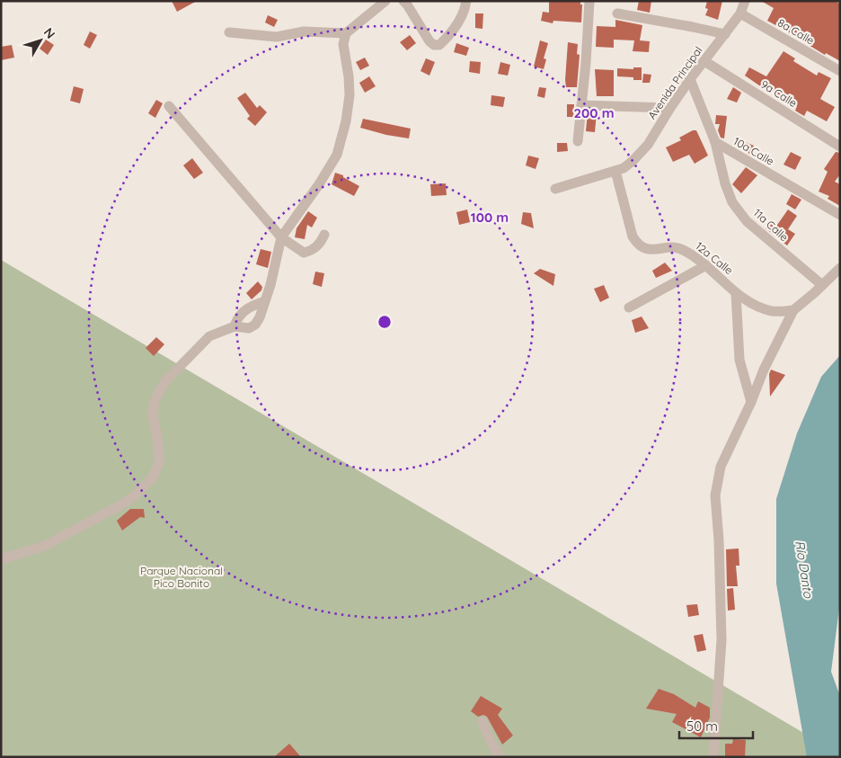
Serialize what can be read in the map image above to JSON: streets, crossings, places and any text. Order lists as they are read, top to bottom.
{
  "streets": {
    "street": [
      "8a Calle",
      "Avenida Principal",
      "9a Calle",
      "10a Calle",
      "11a Calle",
      "12a Calle"
    ]
  },
  "crossings": [
    ["8a Calle", "Avenida Principal"],
    ["Avenida Principal", "9a Calle"],
    ["Avenida Principal", "10a Calle"],
    ["Avenida Principal", "12a Calle"],
    ["10a Calle", "11a Calle"]
  ],
  "water": ["Río Danto"],
  "parks": ["Parque Nacional Pico Bonito"],
  "scale_bar": "50 m",
  "north": "top right",
  "rings": ["200 m", "100 m"]
}
